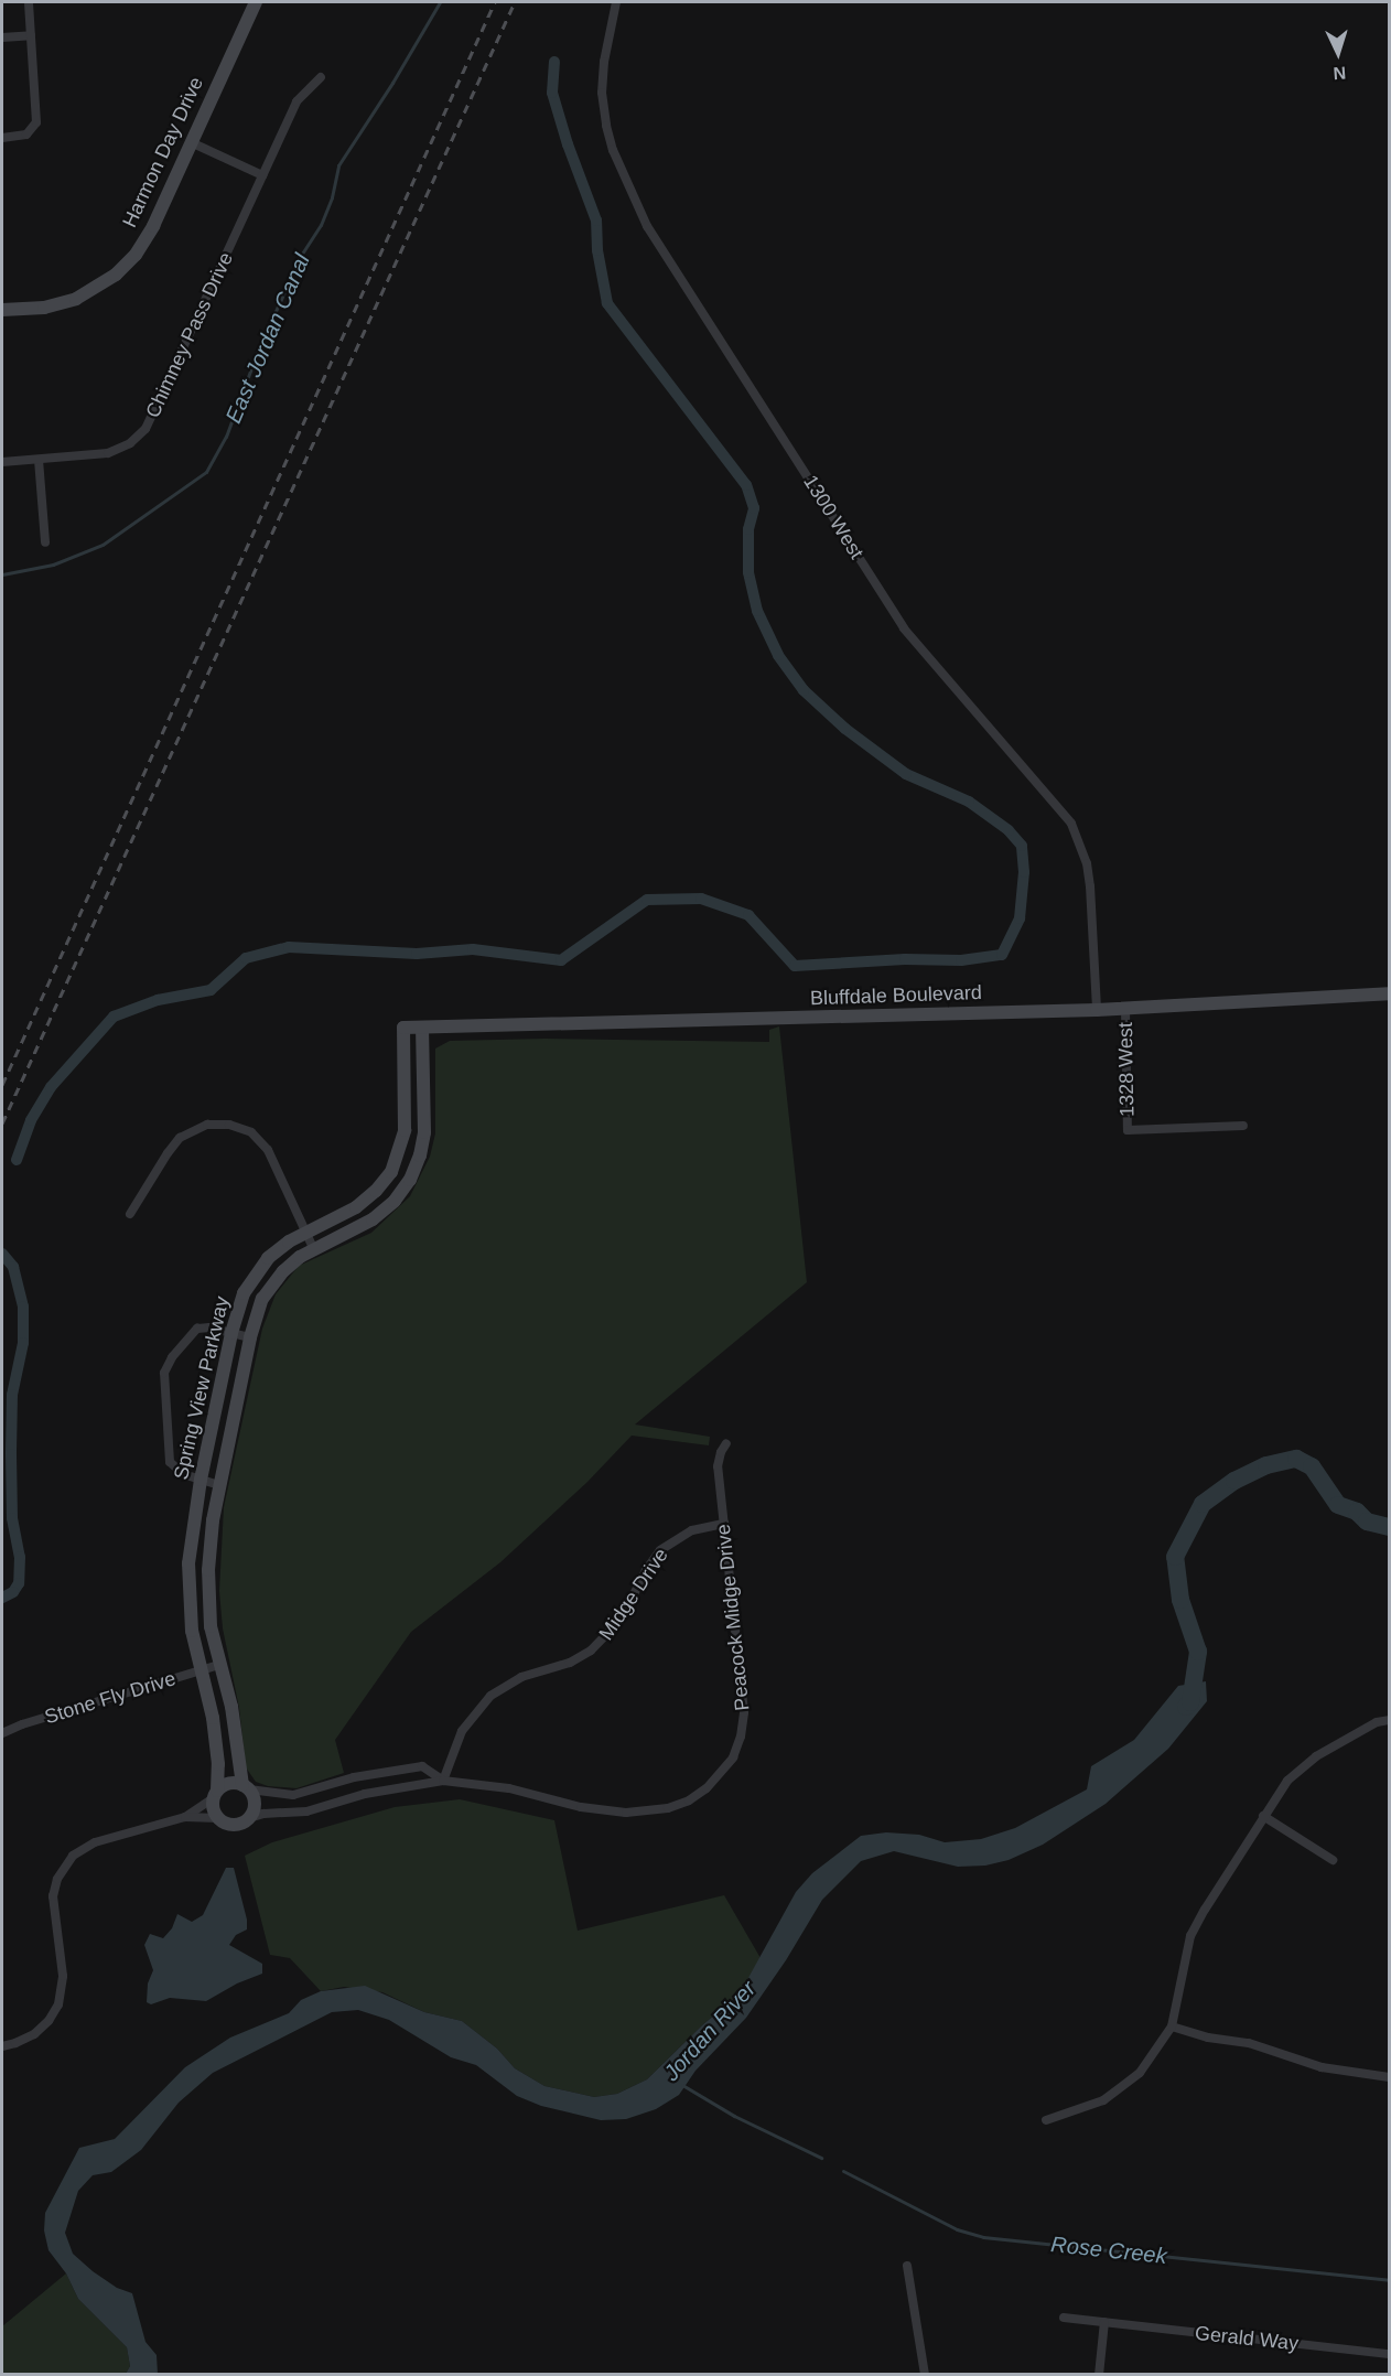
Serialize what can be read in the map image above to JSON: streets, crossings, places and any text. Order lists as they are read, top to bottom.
{
  "streets": {
    "street": [
      "Harmon Day Drive",
      "Chimney Pass Drive",
      "1300 West",
      "Bluffdale Boulevard",
      "1328 West",
      "Spring View Parkway",
      "Midge Drive",
      "Peacock Midge Drive",
      "Stone Fly Drive",
      "Gerald Way"
    ]
  },
  "crossings": [
    ["1300 West", "Bluffdale Boulevard"],
    ["Bluffdale Boulevard", "1328 West"],
    ["Bluffdale Boulevard", "Spring View Parkway"],
    ["Spring View Parkway", "Peacock Midge Drive"],
    ["Spring View Parkway", "Stone Fly Drive"],
    ["Midge Drive", "Peacock Midge Drive"]
  ],
  "water": ["East Jordan Canal", "Jordan River", "Rose Creek"],
  "north": "bottom"
}
